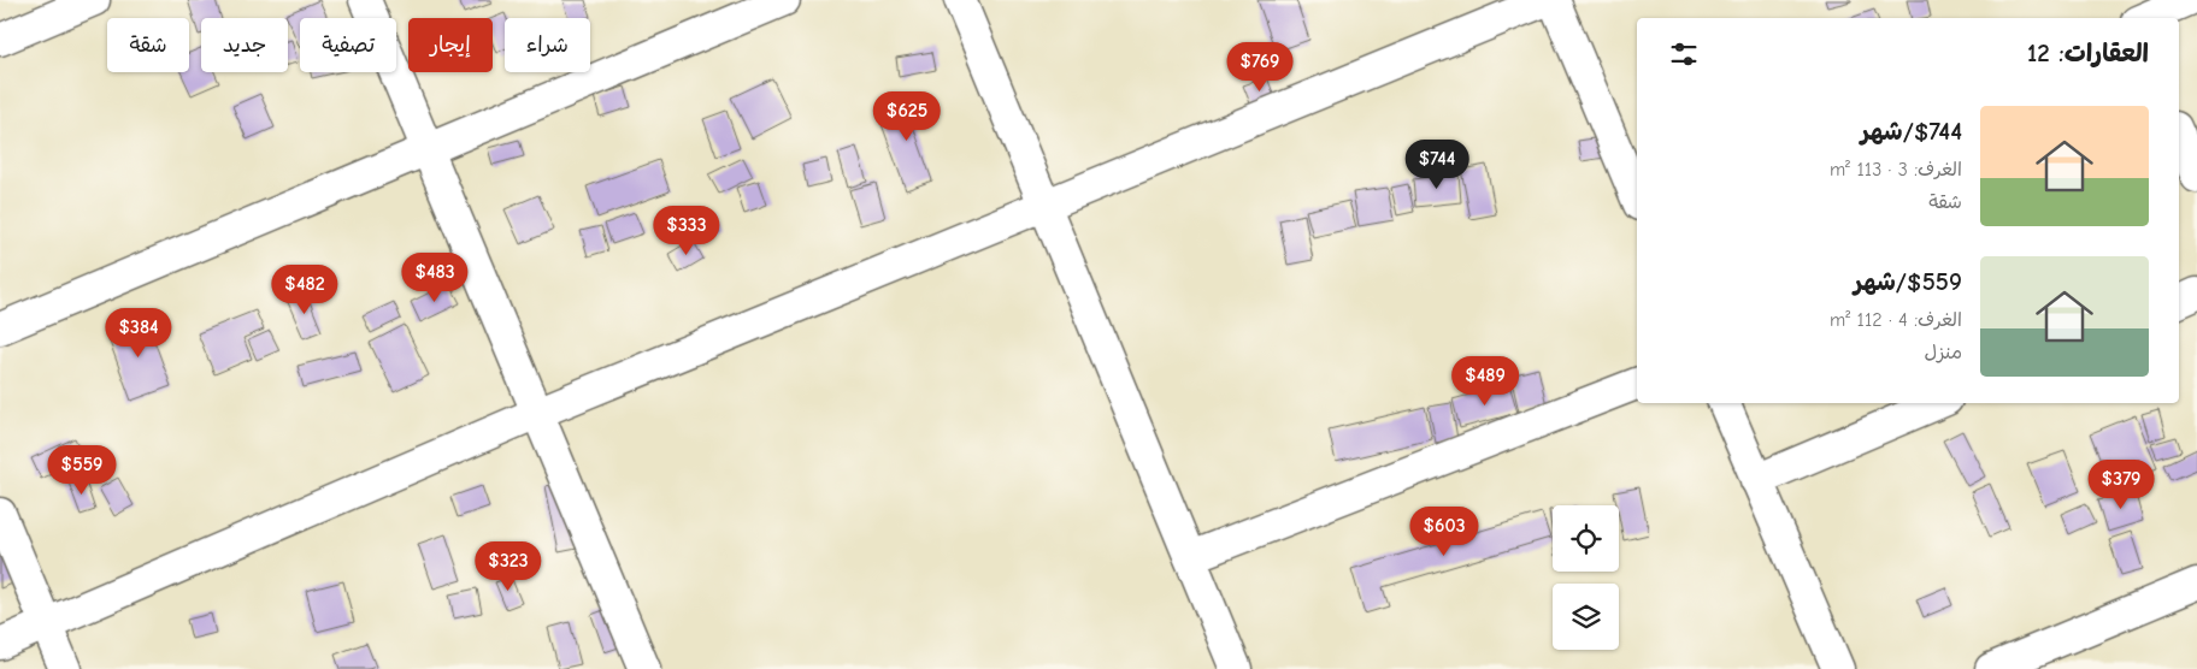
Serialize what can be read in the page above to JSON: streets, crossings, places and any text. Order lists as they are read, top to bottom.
{
  "page": {
    "chip": [
      "شراء",
      "إيجار",
      "تصفية",
      "جديد",
      "شقة"
    ],
    "heading": "العقارات: 12",
    "price": [
      "$769",
      "$625",
      "$744",
      "$333",
      "$483",
      "$482",
      "$384",
      "$489",
      "$559",
      "$379",
      "$603",
      "$323"
    ],
    "list": [
      {
        "name": "$744/شهر",
        "note": "الغرف: 3 · 113 m² · شقة"
      },
      {
        "name": "$559/شهر",
        "note": "الغرف: 4 · 112 m² · منزل"
      }
    ]
  }
}
